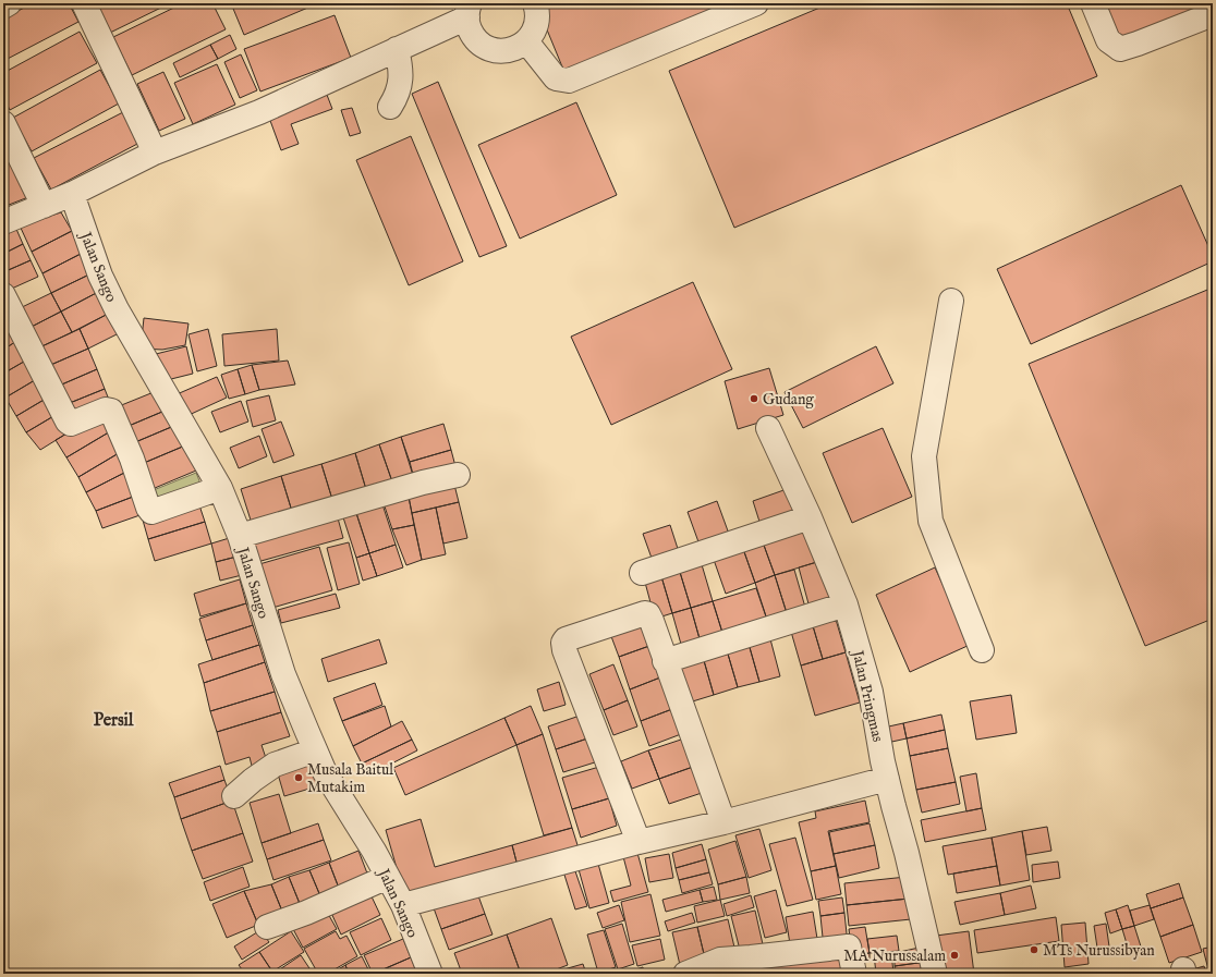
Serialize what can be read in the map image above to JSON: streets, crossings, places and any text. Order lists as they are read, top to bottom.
{
  "streets": {
    "street": ["Jalan Sango", "Jalan Pringmas"]
  },
  "districts": ["Persil"],
  "places": [
    "Gudang",
    "Musala Baitul Mutakim",
    "MTs Nurussibyan",
    "MA Nurussalam"
  ]
}
